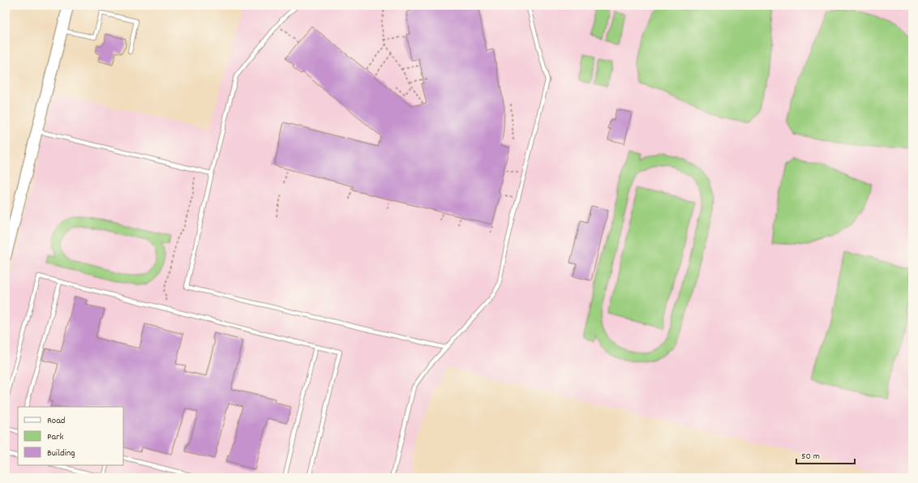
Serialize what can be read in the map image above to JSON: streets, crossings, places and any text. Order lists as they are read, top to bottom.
{
  "legend": ["Road", "Park", "Building"],
  "scale_bar": "50 m"
}
